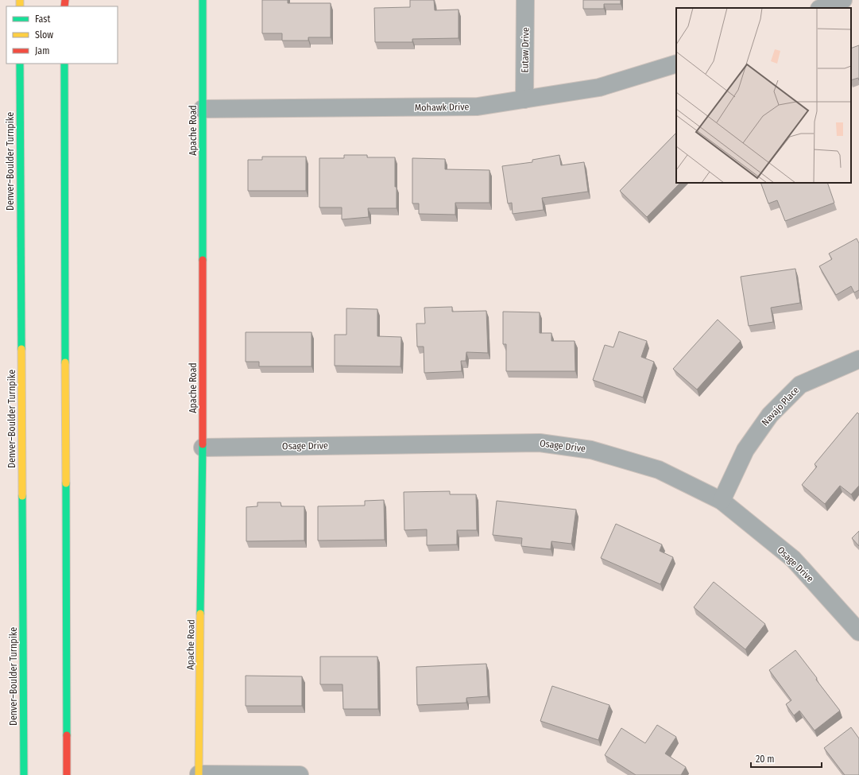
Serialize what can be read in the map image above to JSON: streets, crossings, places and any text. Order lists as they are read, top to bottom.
{
  "streets": {
    "main road": ["Apache Road", "Denver–Boulder Turnpike"],
    "street": [
      "Eutaw Drive",
      "Mohawk Drive",
      "Navajo Place",
      "Osage Drive"
    ]
  },
  "crossings": [
    ["Eutaw Drive", "Mohawk Drive"],
    ["Mohawk Drive", "Apache Road"],
    ["Apache Road", "Osage Drive"],
    ["Navajo Place", "Osage Drive"]
  ],
  "legend": ["Fast", "Slow", "Jam"],
  "scale_bar": "20 m"
}
